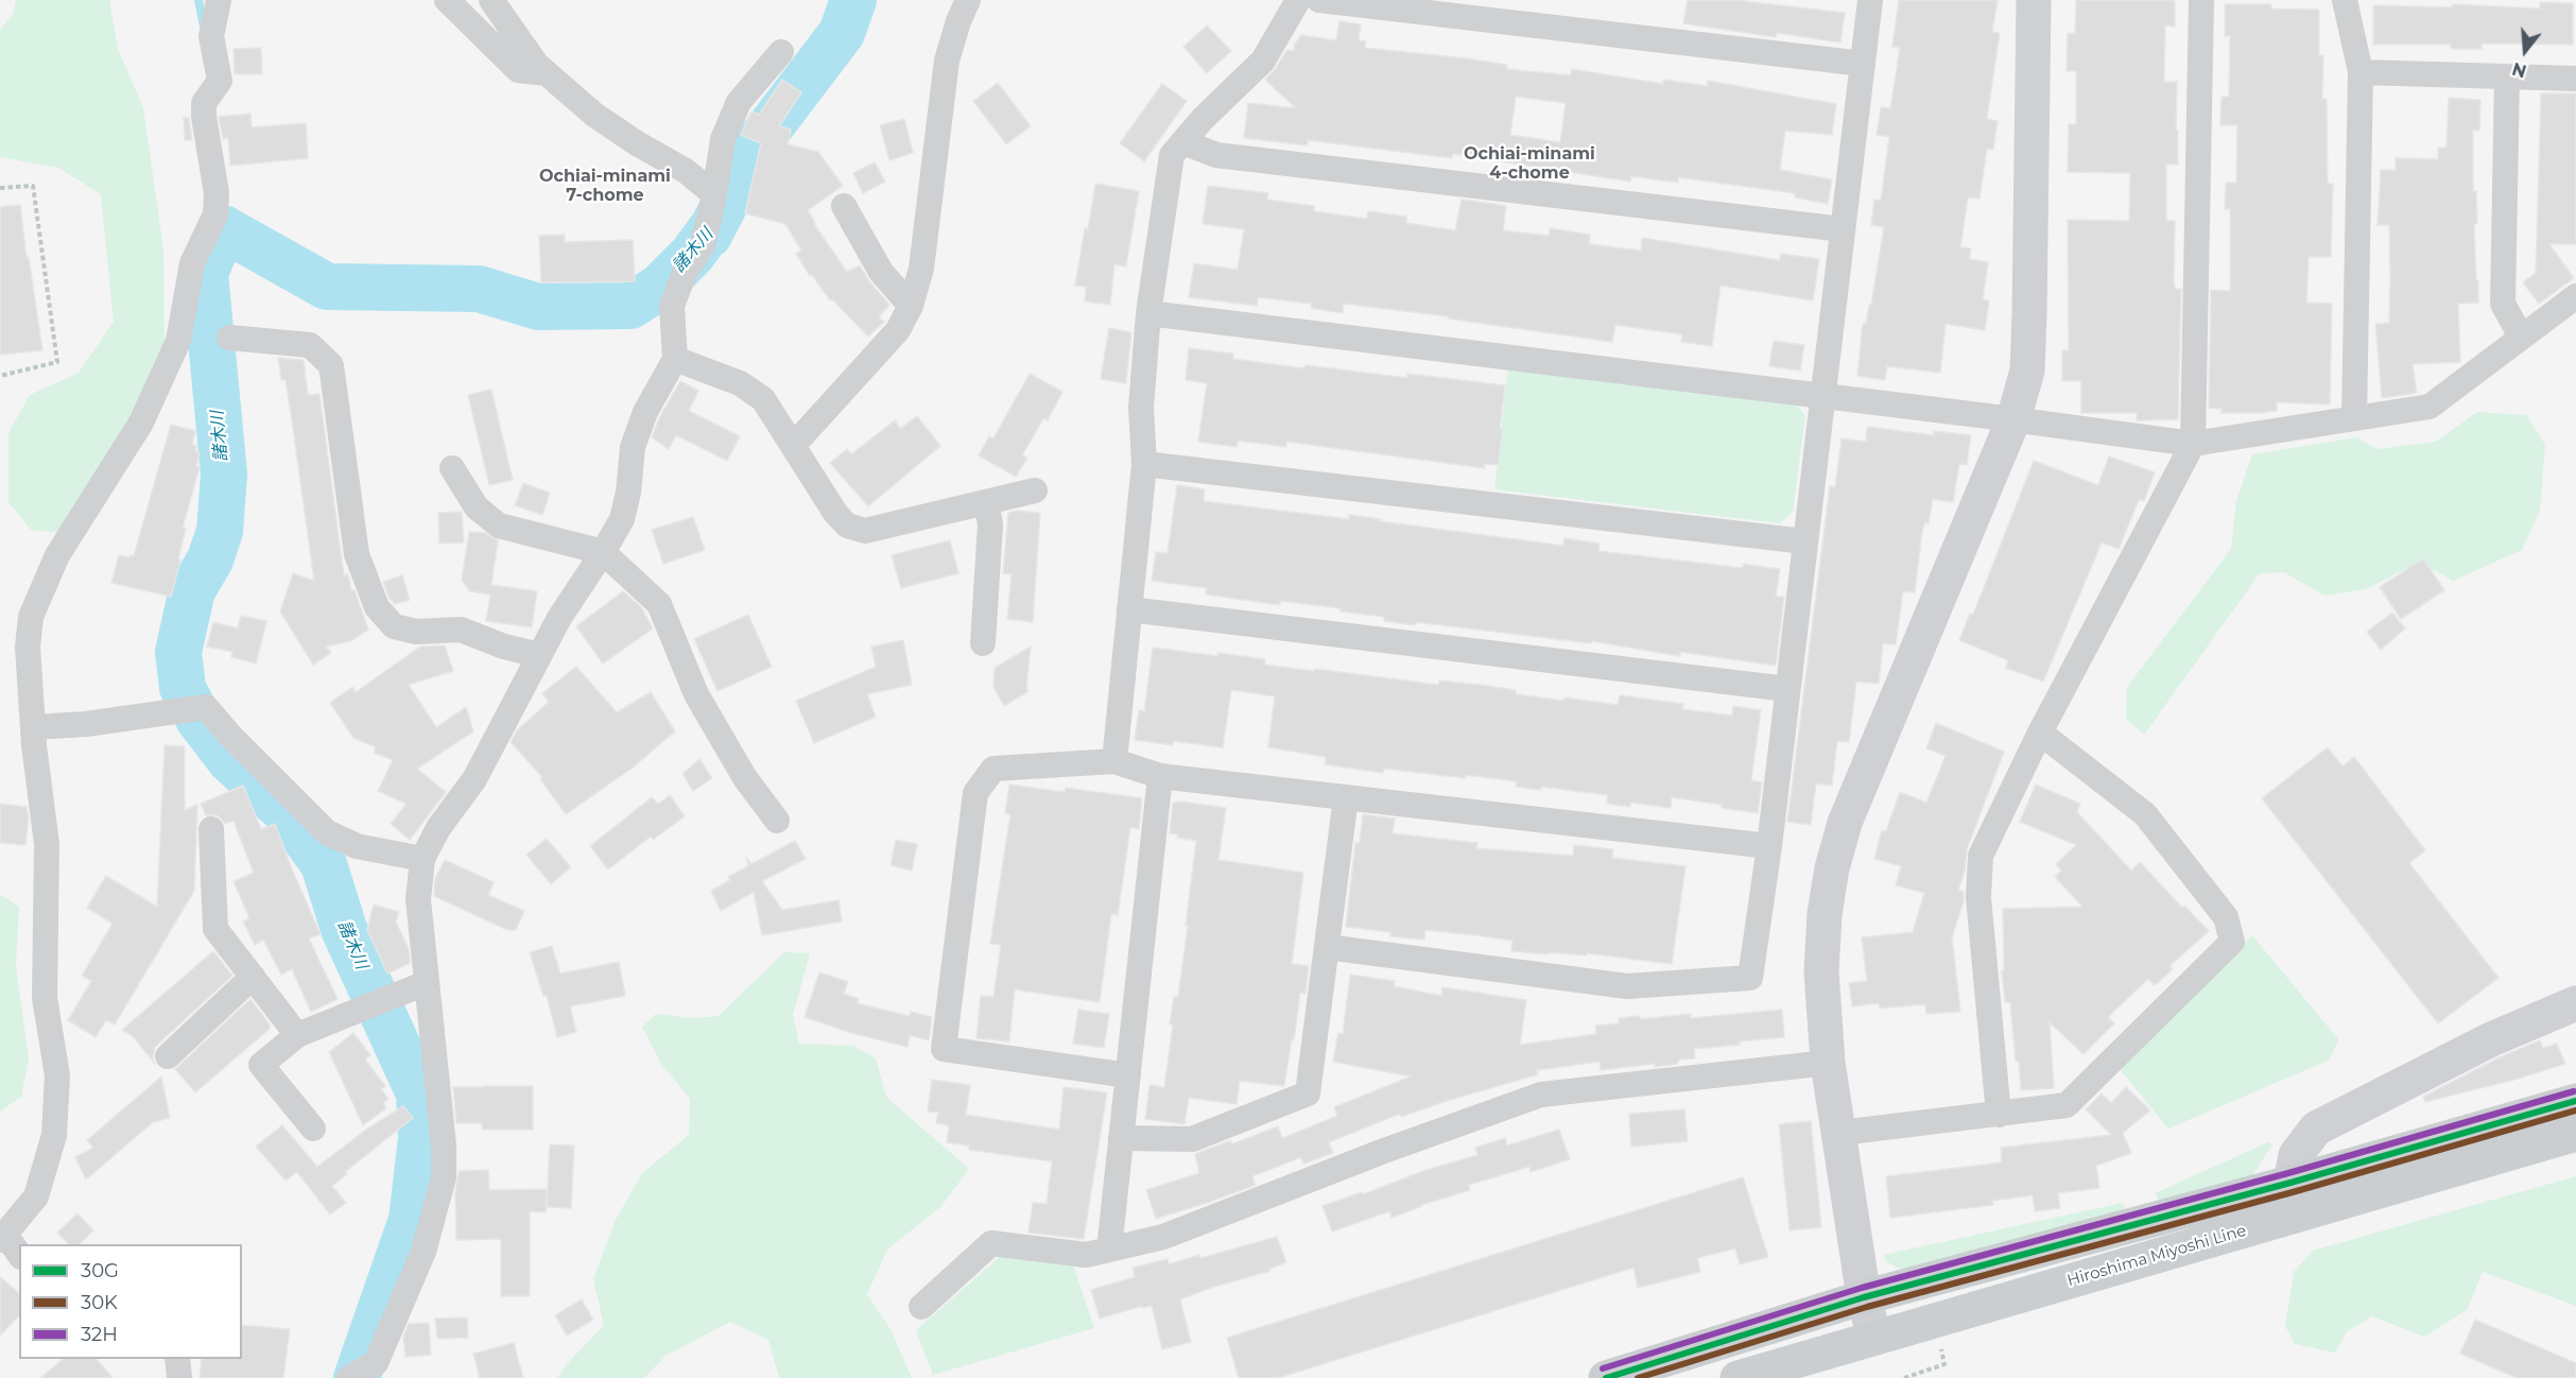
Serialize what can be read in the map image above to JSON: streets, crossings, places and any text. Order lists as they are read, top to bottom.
{
  "streets": {
    "main road": ["Hiroshima Miyoshi Line"]
  },
  "districts": ["Ochiai-minami 4-chome", "Ochiai-minami 7-chome"],
  "water": ["諸木川"],
  "lines": ["transit line 32H", "transit line 30G", "transit line 30K"],
  "legend": ["30G", "30K", "32H"],
  "north": "bottom"
}
